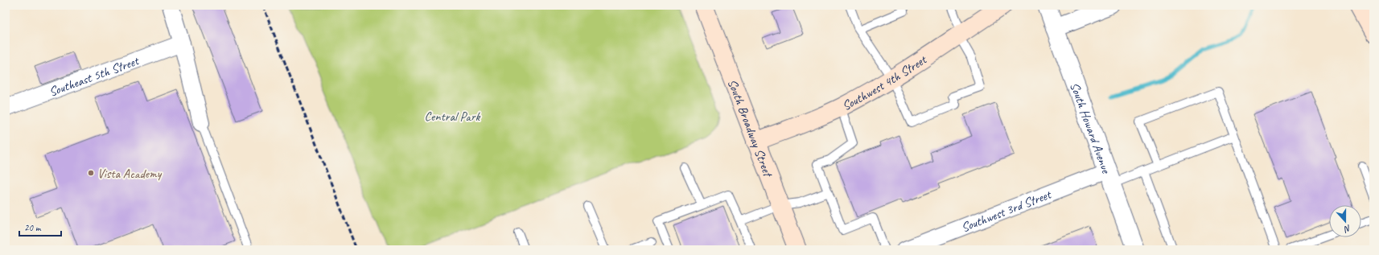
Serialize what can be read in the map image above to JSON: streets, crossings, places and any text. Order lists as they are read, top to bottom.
{
  "streets": {
    "main road": ["Southwest 4th Street", "South Broadway Street"],
    "street": ["Southeast 5th Street", "South Howard Avenue", "Southwest 3rd Street"]
  },
  "crossings": [
    ["Southwest 4th Street", "South Broadway Street"],
    ["South Howard Avenue", "Southwest 3rd Street"]
  ],
  "parks": ["Central Park"],
  "places": ["Vista Academy"],
  "scale_bar": "20 m",
  "north": "bottom"
}
